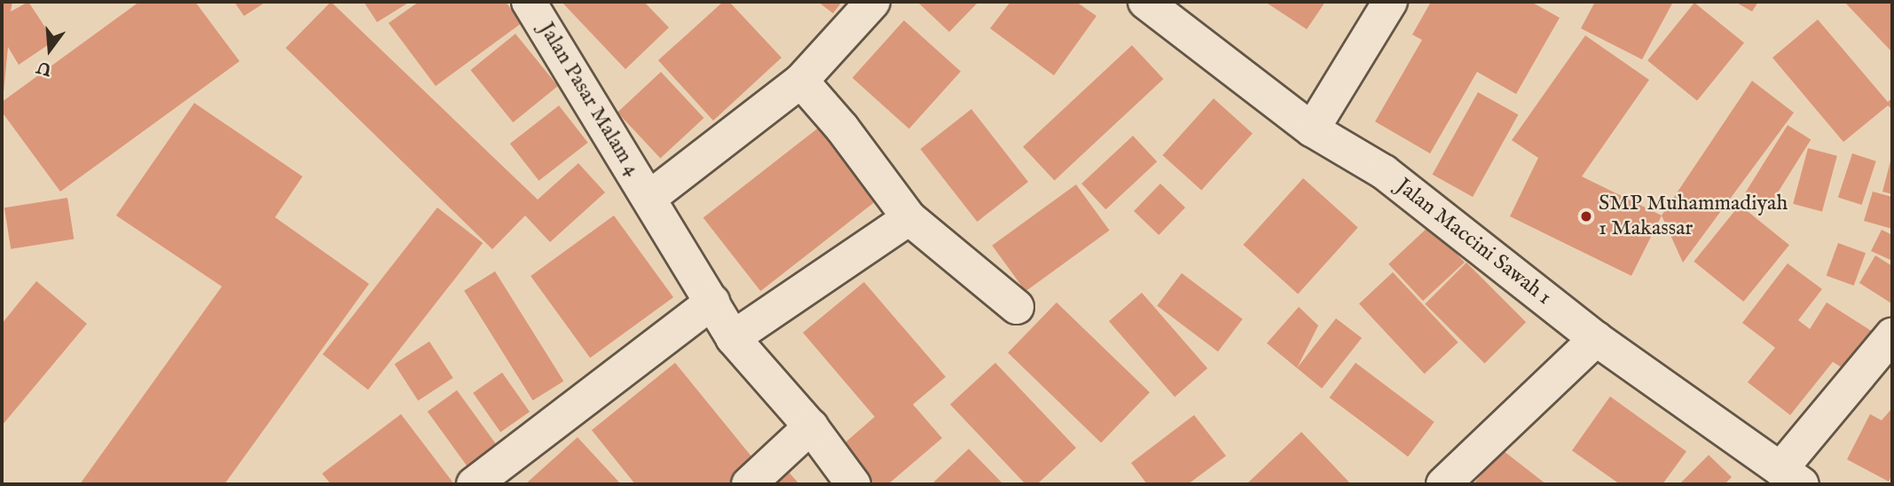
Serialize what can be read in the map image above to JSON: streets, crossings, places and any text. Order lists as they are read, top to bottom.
{
  "streets": {
    "street": ["Jalan Pasar Malam 4", "Jalan Maccini Sawah 1"]
  },
  "places": ["SMP Muhammadiyah 1 Makassar"],
  "north": "bottom"
}
